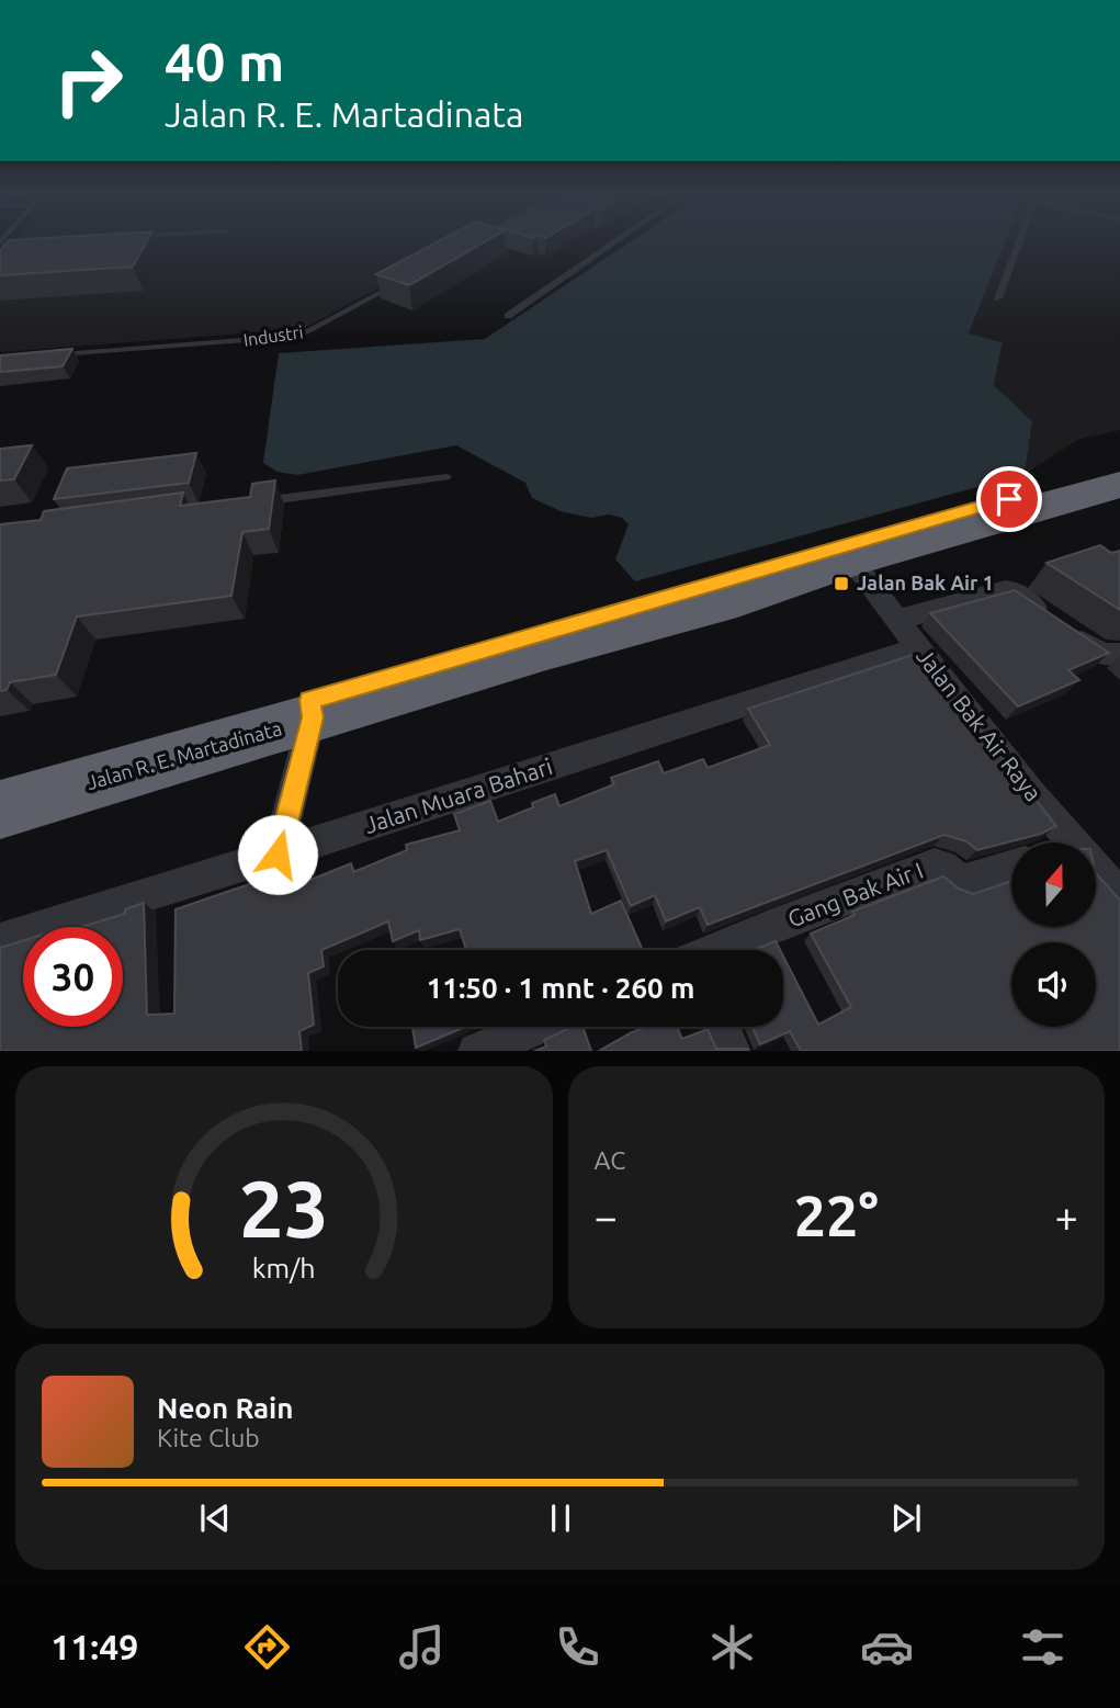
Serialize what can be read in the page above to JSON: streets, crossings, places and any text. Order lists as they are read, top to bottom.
{
  "streets": {
    "highway": ["Jalan R. E. Martadinata"],
    "street": ["Jalan Bak Air Raya", "Jalan Muara Bahari", "Gang Bak Air I"],
    "lane": ["Industri"]
  },
  "crossings": [
    ["Jalan Bak Air Raya", "Jalan R. E. Martadinata"],
    ["Jalan Bak Air Raya", "Jalan Muara Bahari"]
  ],
  "places": {
    "transit": ["Jalan Bak Air 1"]
  },
  "north": "top",
  "page": {
    "turn": ["40 m", "Jalan R. E. Martadinata"],
    "limit": "30",
    "trip": "11:50 · 1 mnt · 260 m",
    "tile": "AC",
    "heat": ["−", "22°", "+"],
    "song": ["Neon Rain", "Kite Club"],
    "tabs": "11:49",
    "gauge": ["23", "km/h"]
  }
}
